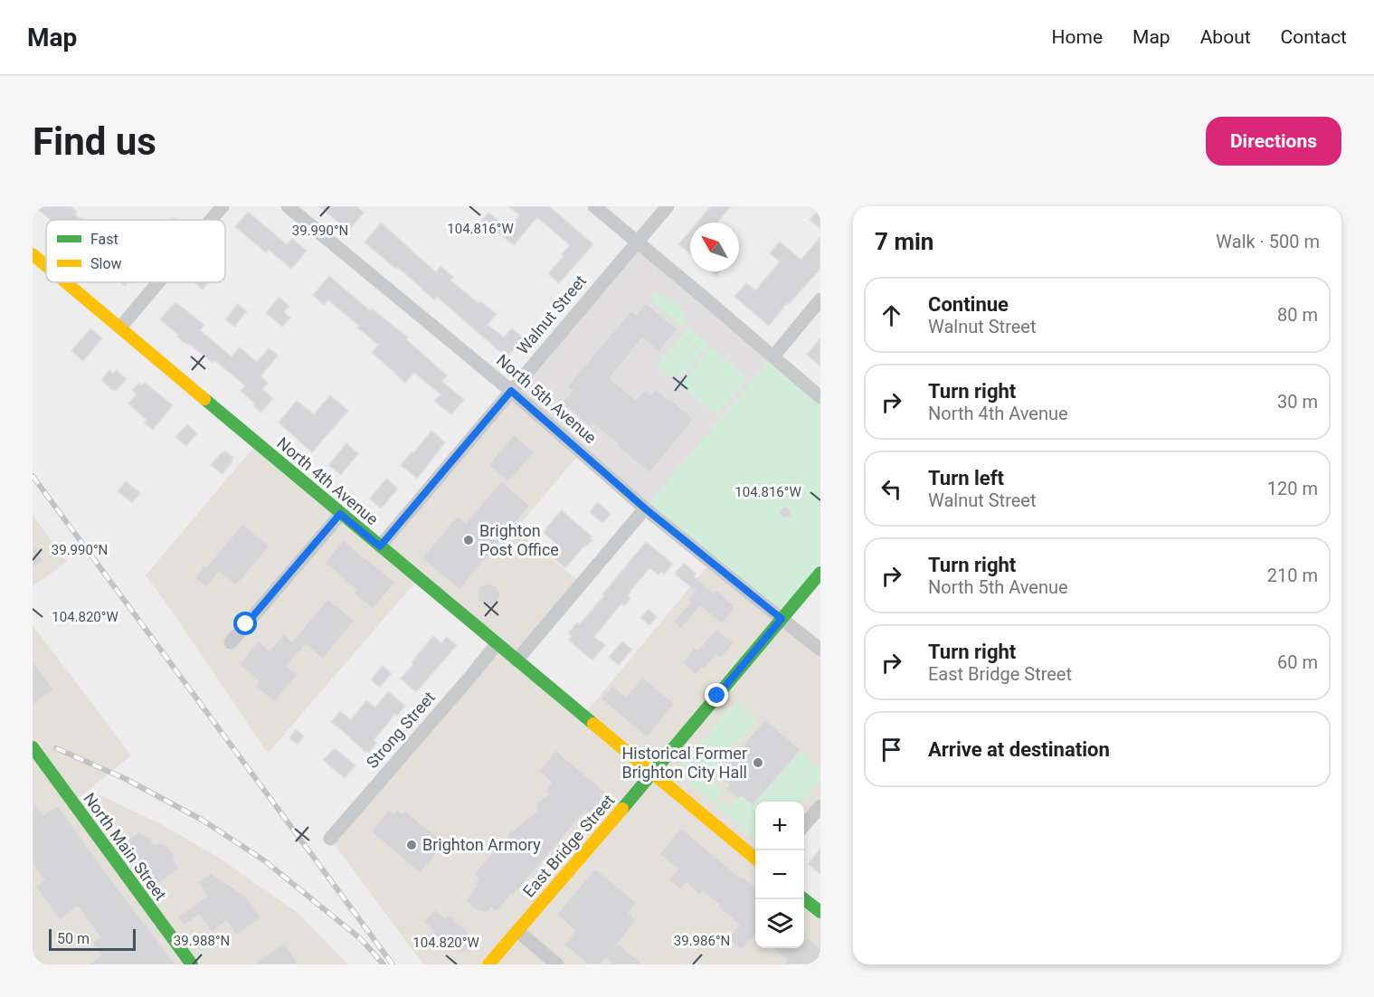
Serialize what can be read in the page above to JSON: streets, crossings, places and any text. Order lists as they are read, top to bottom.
{
  "streets": {
    "street": [
      "Walnut Street",
      "North 5th Avenue",
      "North 4th Avenue",
      "Strong Street",
      "East Bridge Street",
      "North Main Street"
    ]
  },
  "crossings": [
    ["Walnut Street", "North 5th Avenue"],
    ["Walnut Street", "North 4th Avenue"],
    ["North 5th Avenue", "East Bridge Street"],
    ["North 4th Avenue", "Strong Street"],
    ["North 4th Avenue", "East Bridge Street"]
  ],
  "places": ["Brighton Post Office", "Historical Former Brighton City Hall", "Brighton Armory"],
  "legend": ["Fast", "Slow"],
  "scale_bar": "50 m",
  "north": "top left",
  "page": {
    "header": "Map",
    "nav": [
      "Home",
      "Map",
      "About",
      "Contact"
    ],
    "buttons": "Directions",
    "title": "Find us",
    "heading": ["7 min", "Walk · 500 m"],
    "list": [
      ["Continue", "Walnut Street", "80 m"],
      ["Turn right", "North 4th Avenue", "30 m"],
      ["Turn left", "Walnut Street", "120 m"],
      ["Turn right", "North 5th Avenue", "210 m"],
      ["Turn right", "East Bridge Street", "60 m"],
      "Arrive at destination"
    ],
    "map_buttons": ["+", "−"],
    "scale": "50 m"
  },
  "coordinates": [
    "104.816°W",
    "39.990°N",
    "104.820°W",
    "39.988°N",
    "39.986°N"
  ]
}
